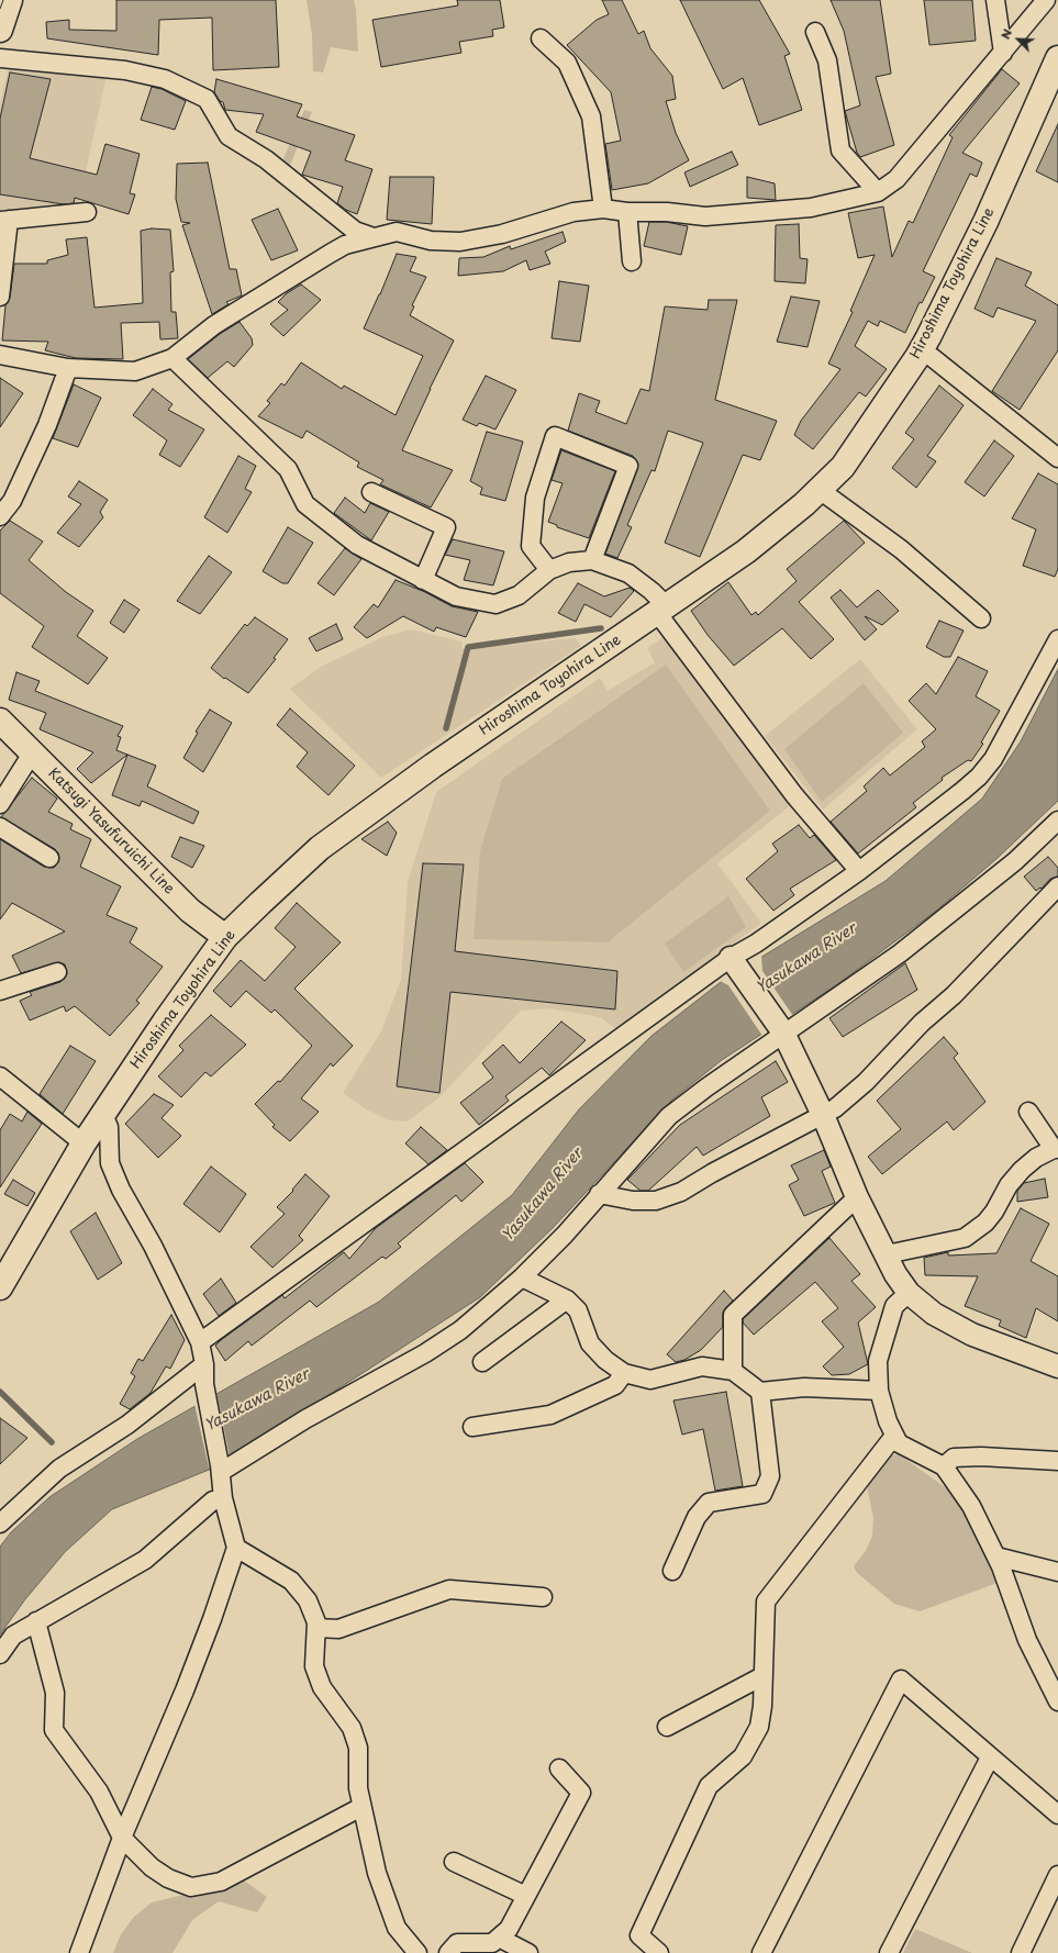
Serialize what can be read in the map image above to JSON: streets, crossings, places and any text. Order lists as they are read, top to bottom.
{
  "streets": {
    "main road": ["Hiroshima Toyohira Line", "Katsugi Yasufuruichi Line"]
  },
  "crossings": [
    ["Hiroshima Toyohira Line", "Katsugi Yasufuruichi Line"]
  ],
  "water": ["Yasukawa River"],
  "north": "top left"
}
